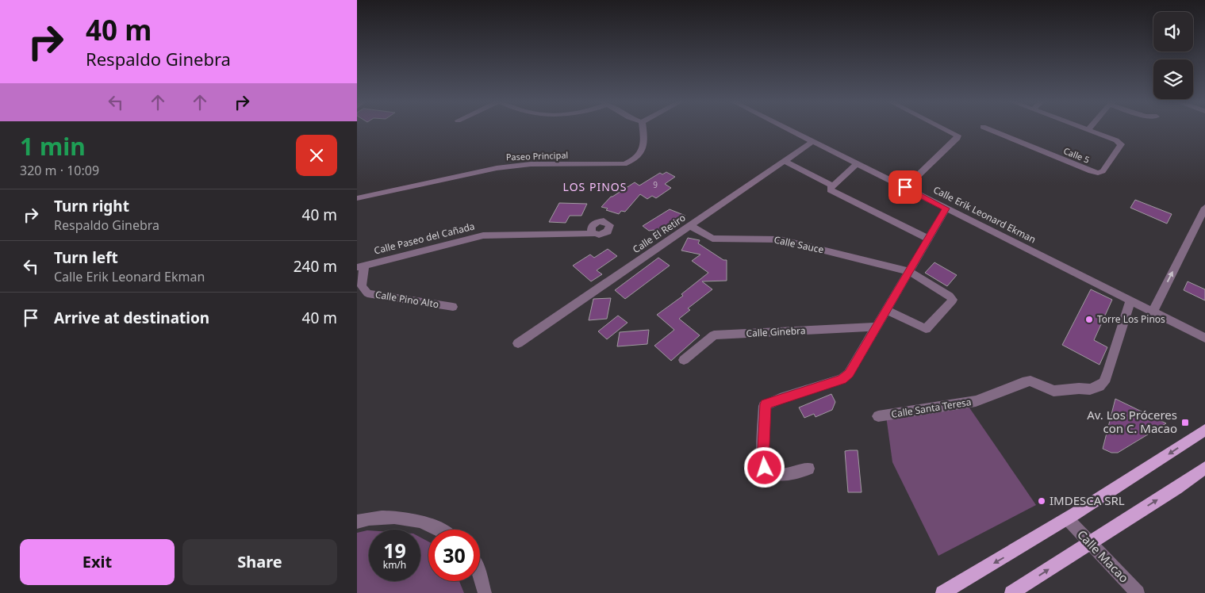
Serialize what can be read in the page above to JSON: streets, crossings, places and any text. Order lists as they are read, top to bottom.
{
  "streets": {
    "street": [
      "Calle 5",
      "Paseo Principal",
      "Calle Erik Leonard Ekman",
      "Calle El Retiro",
      "Calle Paseo del Cañada",
      "Calle Sauce",
      "Calle Pino Alto",
      "Calle Ginebra",
      "Calle Santa Teresa",
      "Calle Macao"
    ]
  },
  "crossings": [
    ["Calle Erik Leonard Ekman", "Calle El Retiro"],
    ["Calle Erik Leonard Ekman", "Calle Santa Teresa"],
    ["Calle El Retiro", "Calle Sauce"],
    ["Calle Paseo del Cañada", "Calle Pino Alto"]
  ],
  "districts": ["LOS PINOS"],
  "places": {
    "other": ["Torre Los Pinos", "IMDESCA SRL"],
    "transit": ["Av. Los Próceres con C. Macao"]
  },
  "house_numbers": ["9"],
  "page": {
    "turn": ["40 m", "Respaldo Ginebra"],
    "heading": ["1 min", "320 m · 10:09"],
    "list": [
      {
        "name": "Turn right",
        "note": "Respaldo Ginebra",
        "value": "40 m"
      },
      {
        "name": "Turn left",
        "note": "Calle Erik Leonard Ekman",
        "value": "240 m"
      },
      {
        "name": "Arrive at destination",
        "value": "40 m"
      }
    ],
    "speed": "19 km/h",
    "limit": "30",
    "buttons": ["Exit", "Share"]
  }
}
